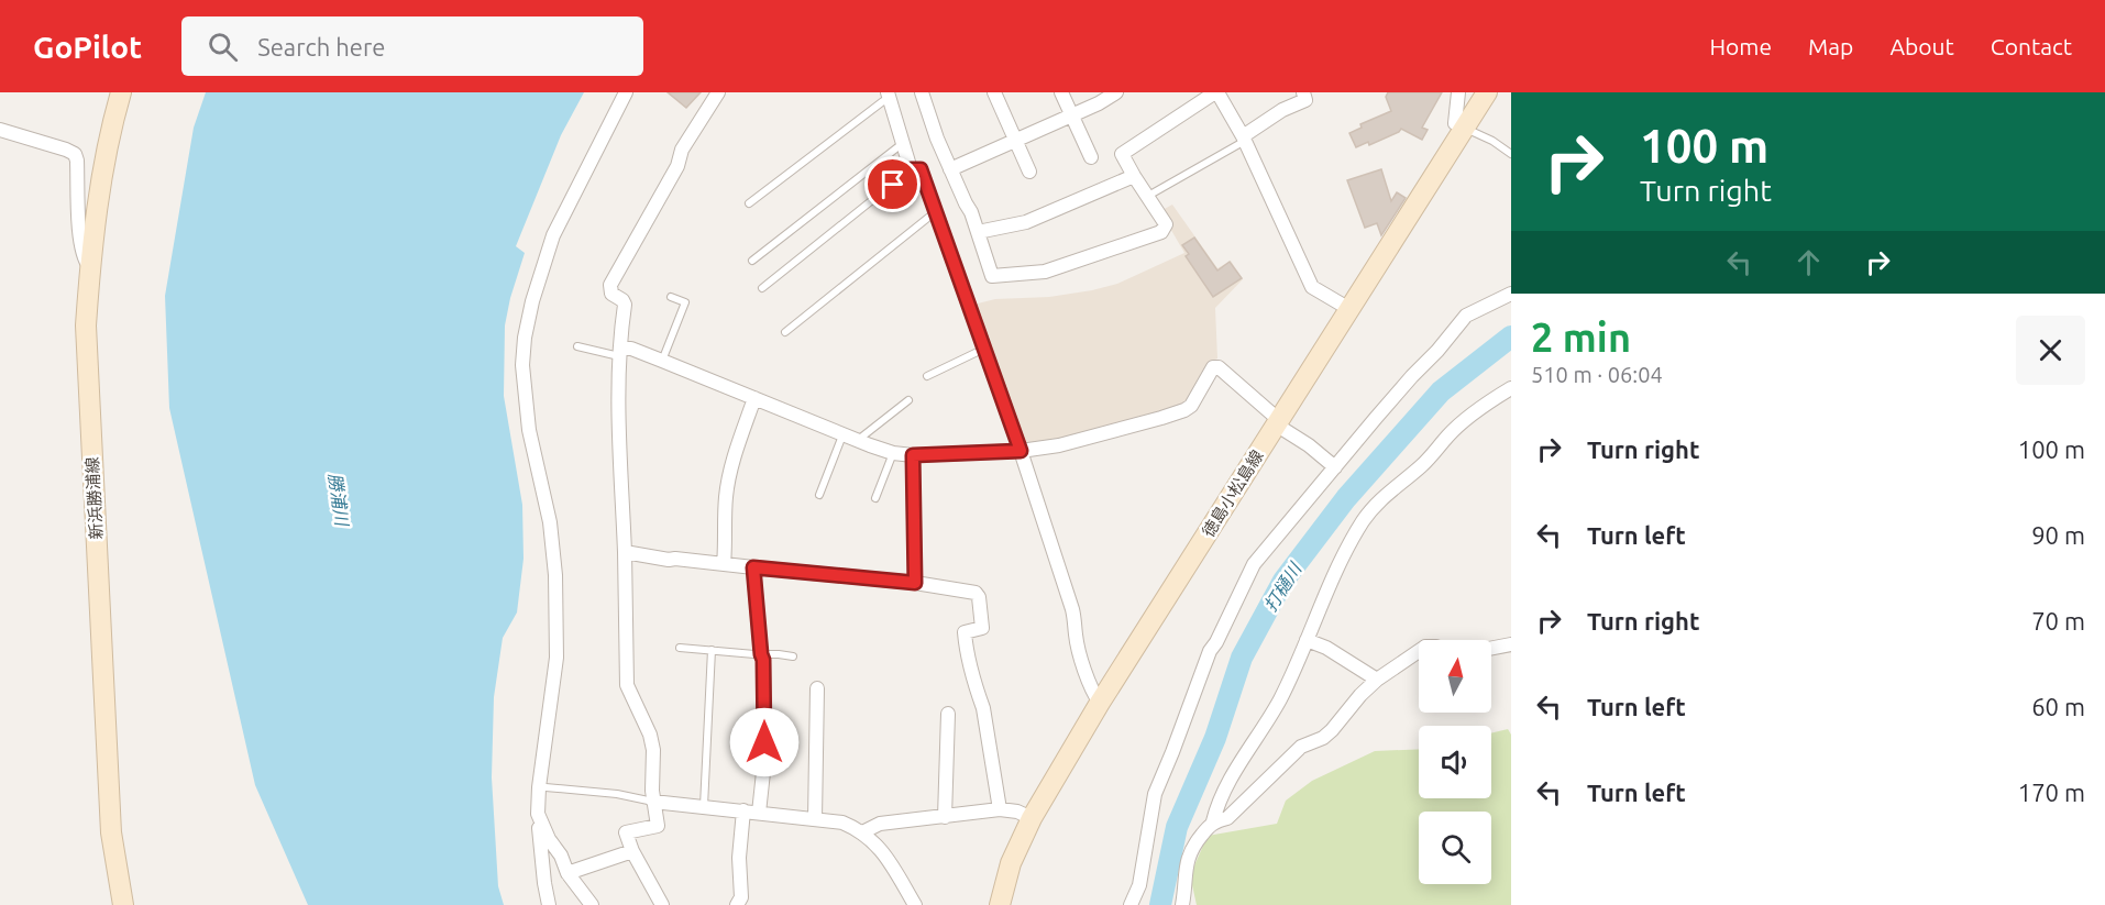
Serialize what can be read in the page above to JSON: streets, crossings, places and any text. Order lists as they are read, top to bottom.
{
  "streets": {
    "main road": ["徳島小松島線", "新浜勝浦線"]
  },
  "water": ["勝浦川", "打樋川"],
  "north": "top",
  "page": {
    "header": "GoPilot",
    "search": "Search here",
    "nav": [
      "Home",
      "Map",
      "About",
      "Contact"
    ],
    "turn": ["100 m", "Turn right"],
    "heading": ["2 min", "510 m · 06:04"],
    "list": [
      {
        "name": "Turn right",
        "value": "100 m"
      },
      {
        "name": "Turn left",
        "value": "90 m"
      },
      {
        "name": "Turn right",
        "value": "70 m"
      },
      {
        "name": "Turn left",
        "value": "60 m"
      },
      {
        "name": "Turn left",
        "value": "170 m"
      }
    ]
  }
}
